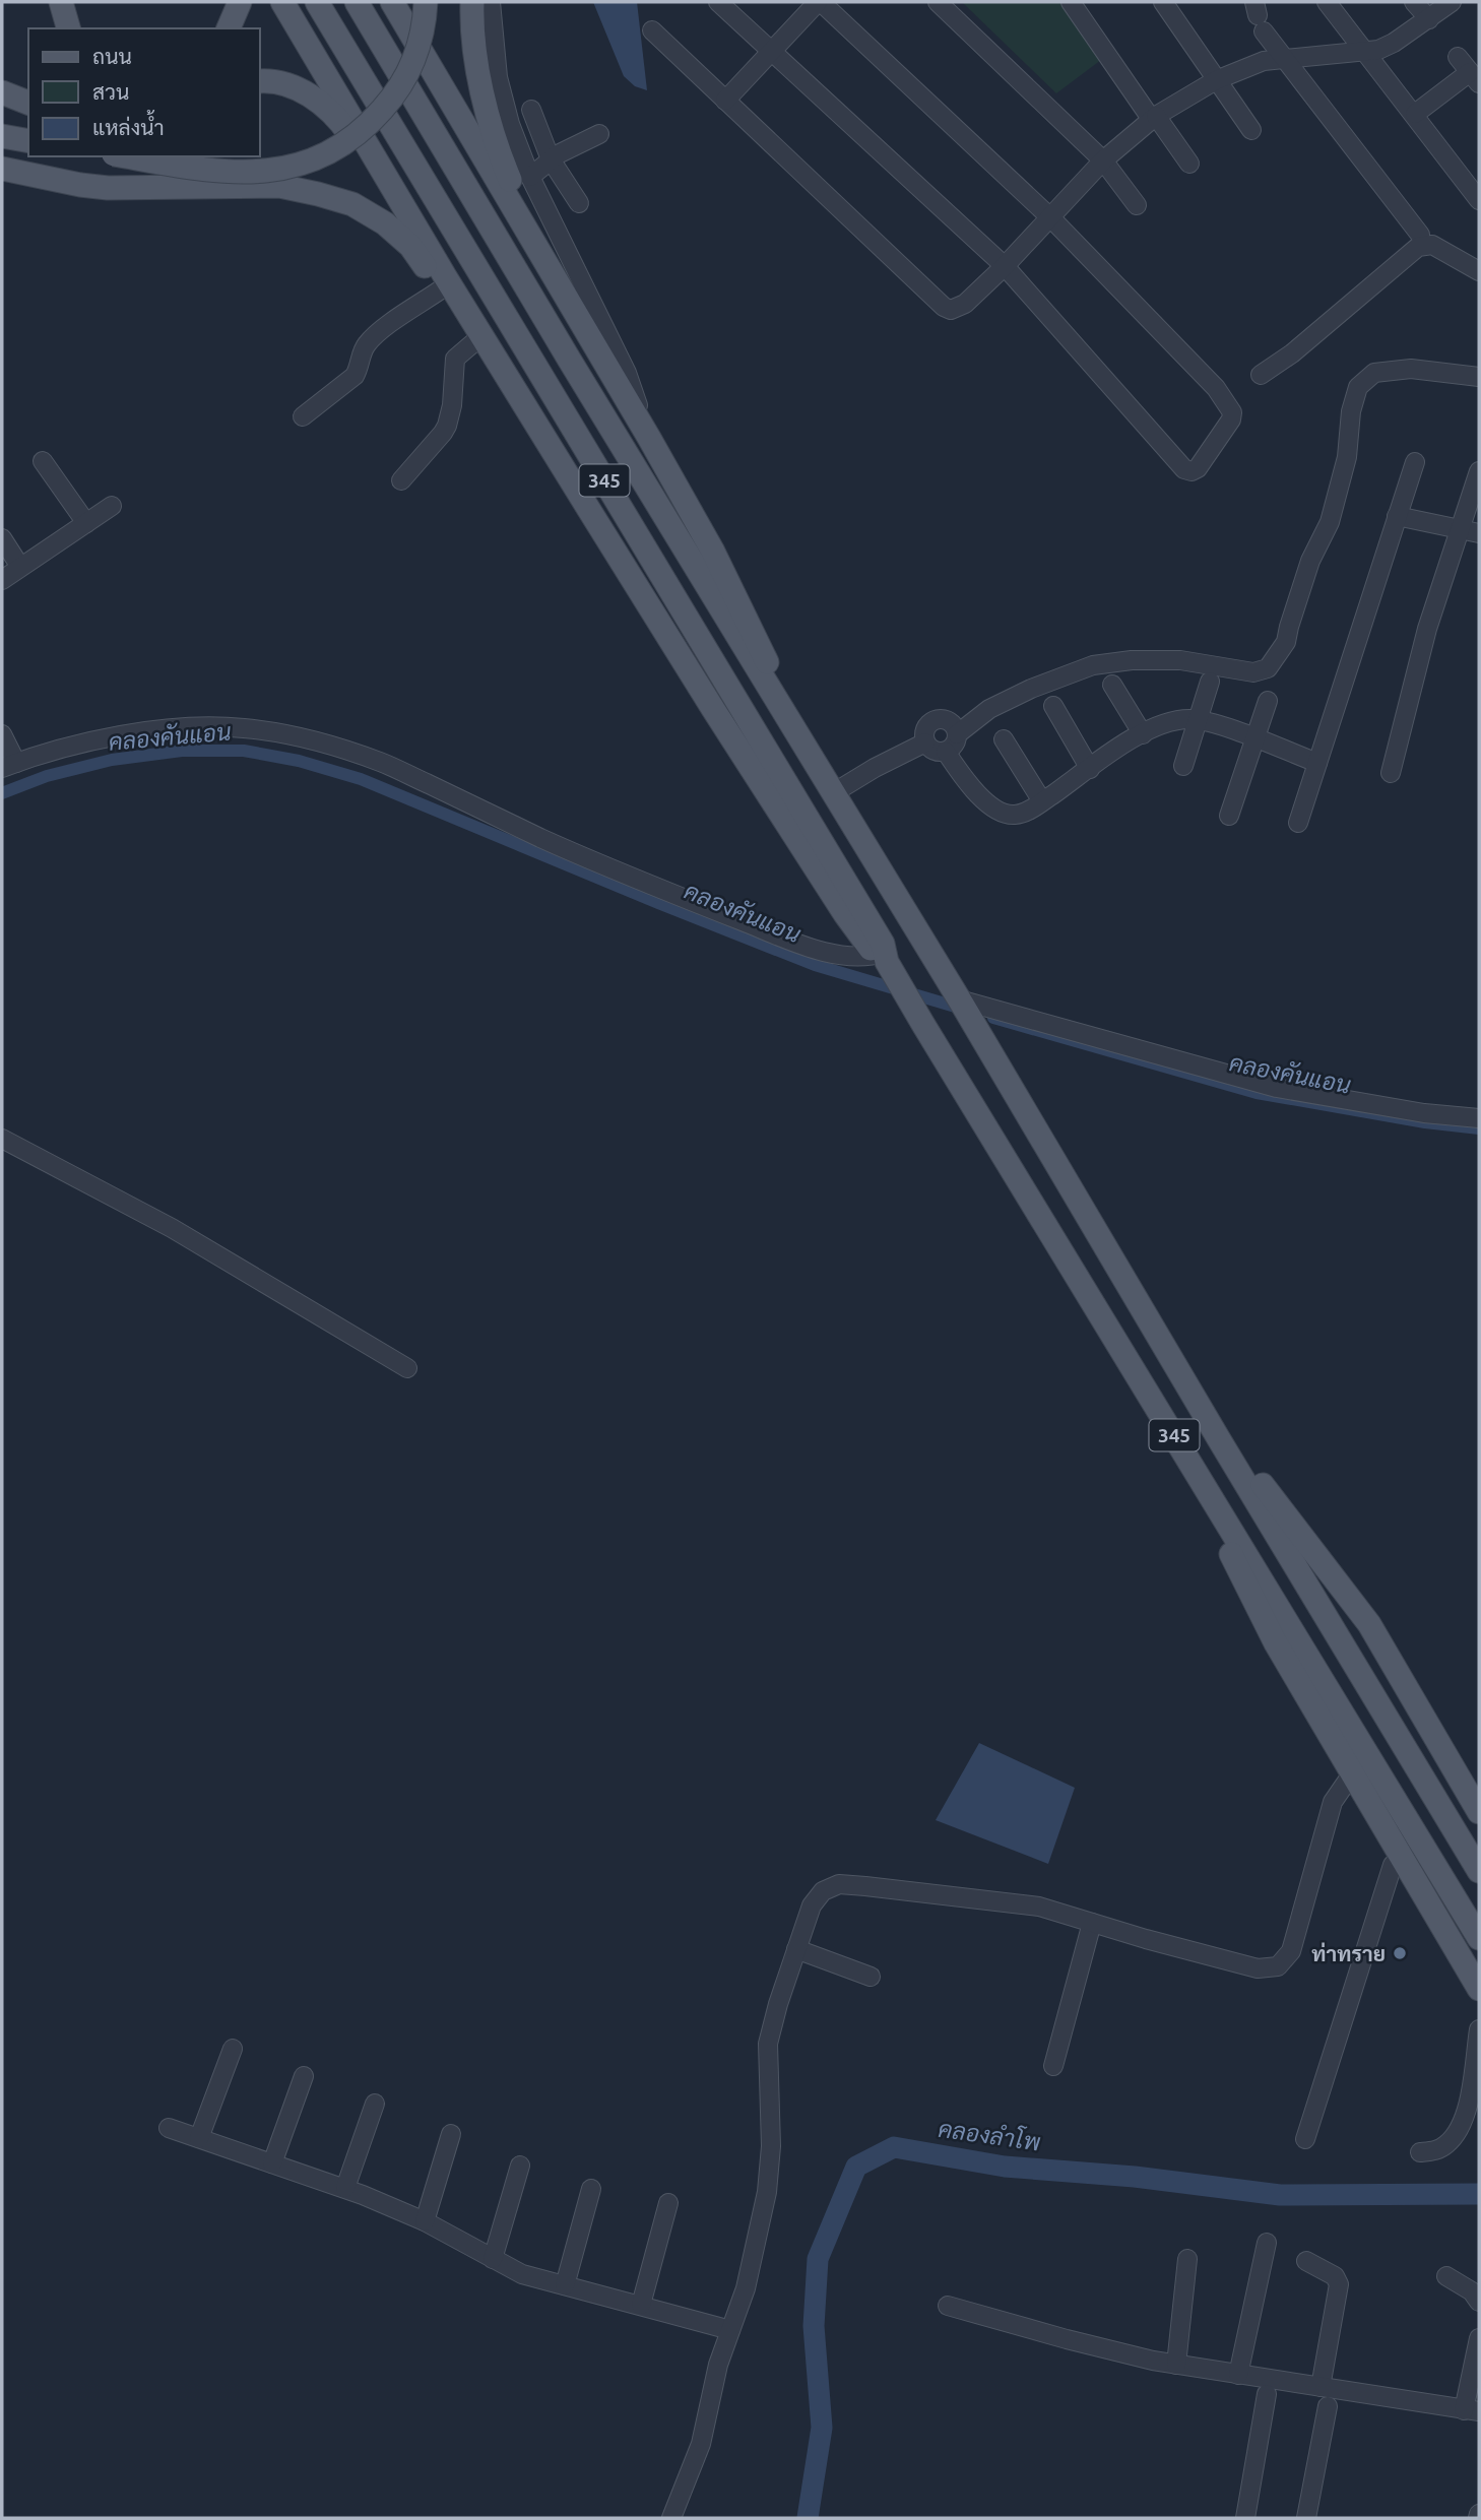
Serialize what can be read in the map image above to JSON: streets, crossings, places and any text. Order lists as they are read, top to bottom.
{
  "streets": {
    "main road": ["345"]
  },
  "water": ["คลองคันแอน", "คลองลำโพ"],
  "places": ["ท่าทราย"],
  "legend": ["ถนน", "สวน", "แหล่งน้ำ"]
}
